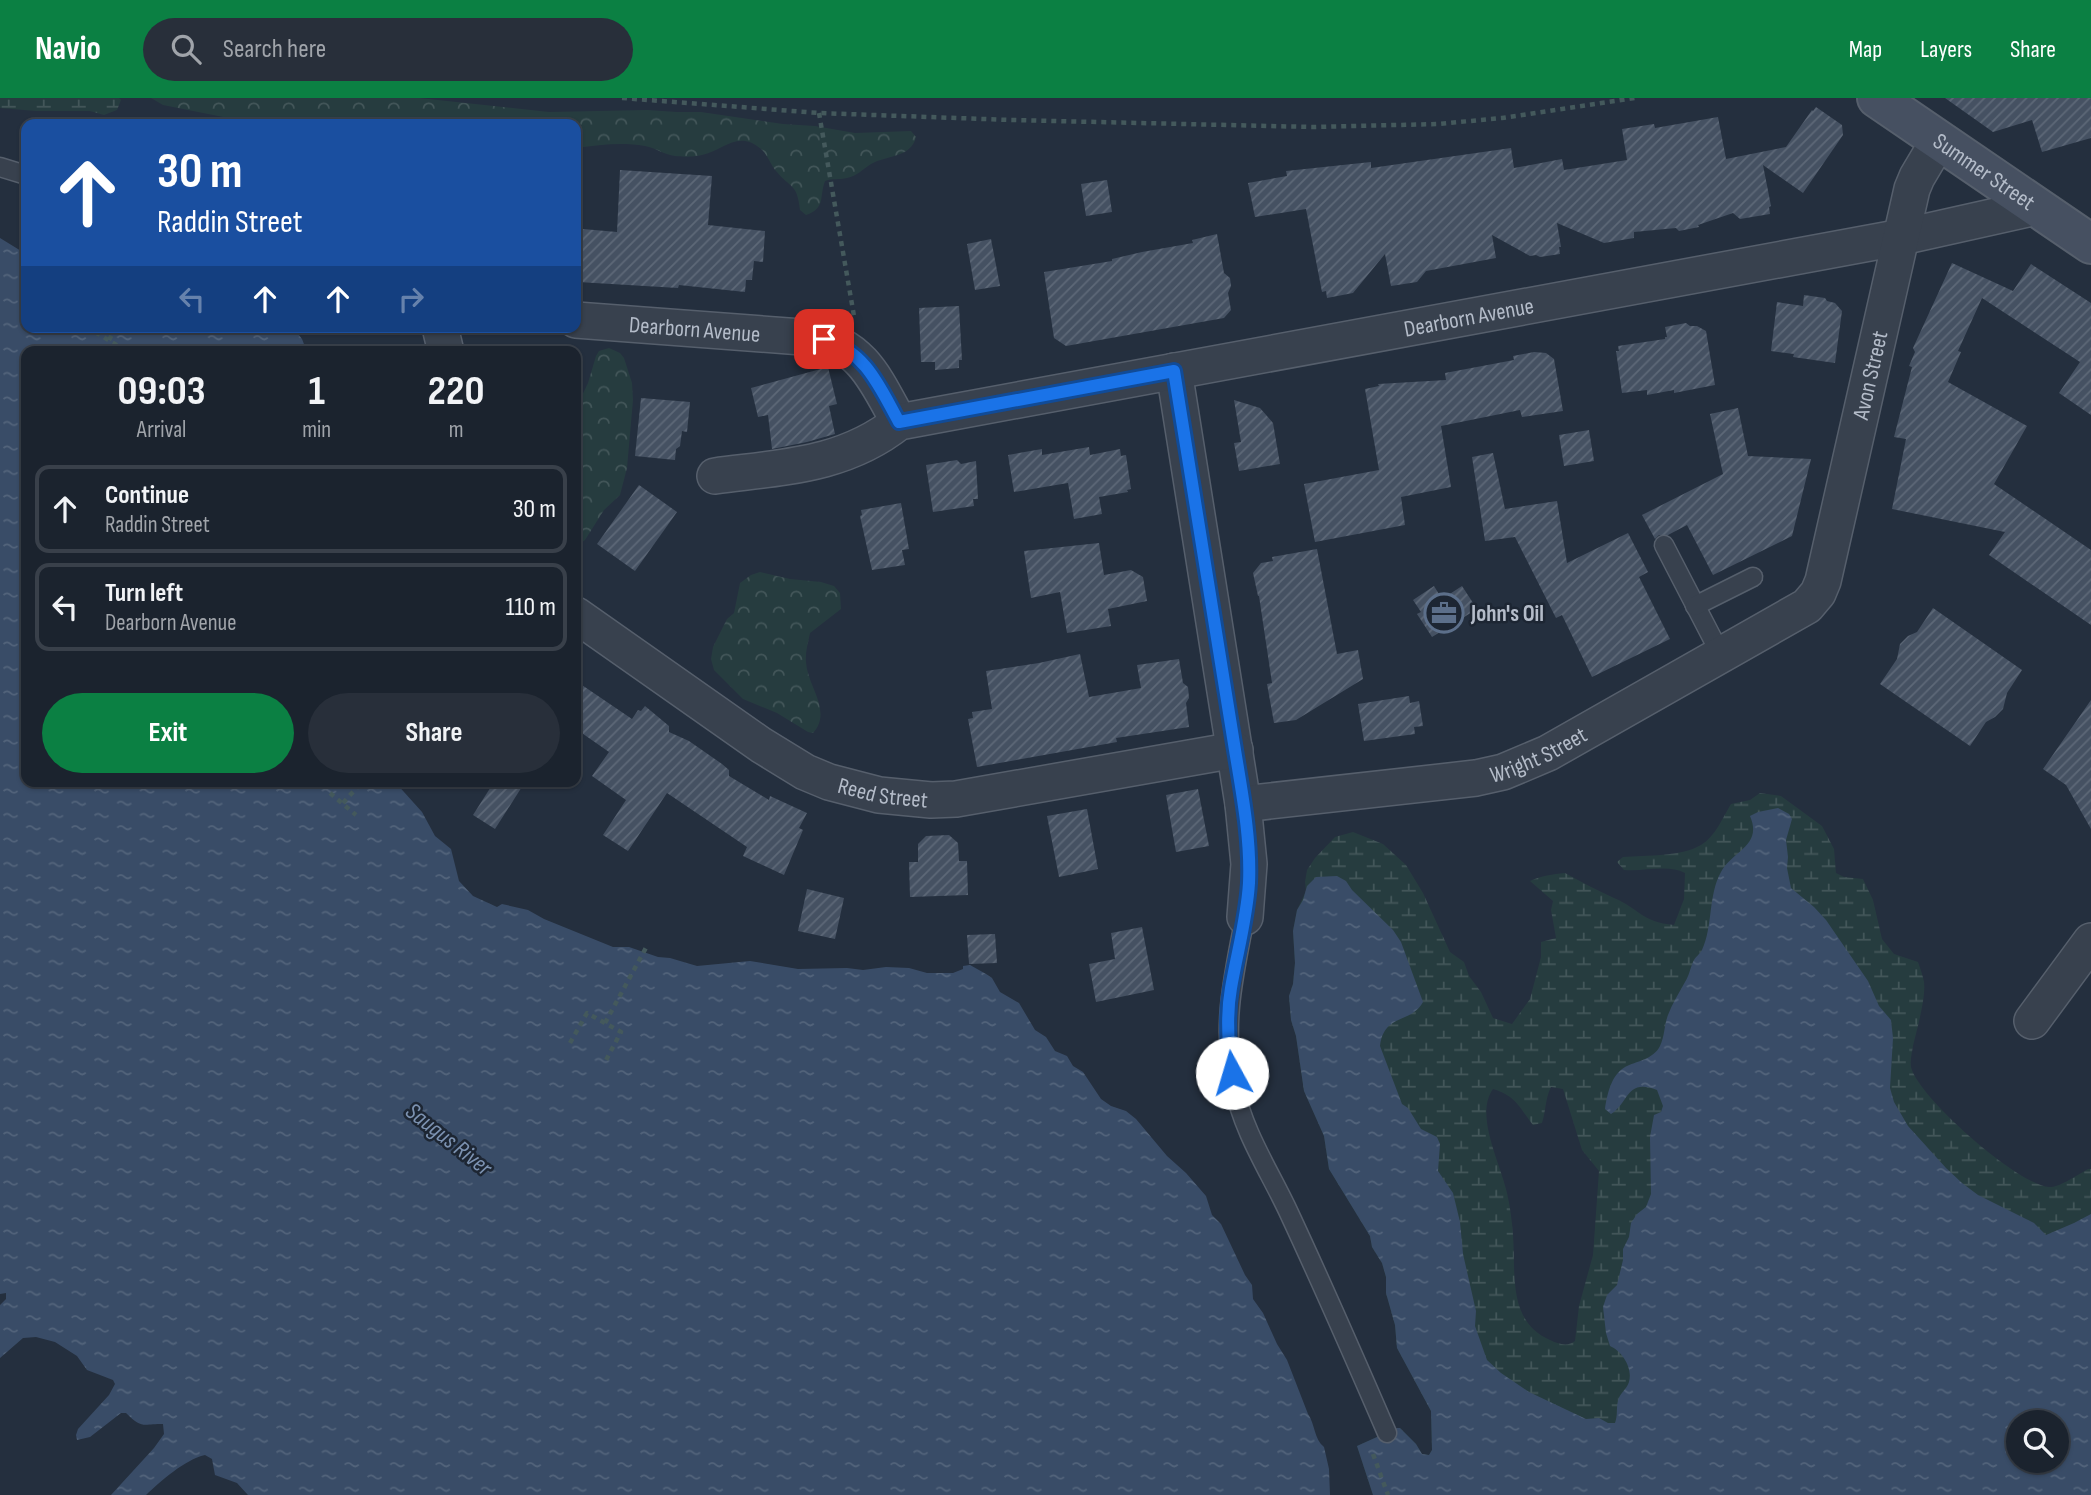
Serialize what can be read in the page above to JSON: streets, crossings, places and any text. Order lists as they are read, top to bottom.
{
  "streets": {
    "main road": ["Summer Street"],
    "street": [
      "Dearborn Avenue",
      "Avon Street",
      "Wright Street",
      "Reed Street"
    ]
  },
  "crossings": [
    ["Summer Street", "Dearborn Avenue"],
    ["Summer Street", "Avon Street"],
    ["Dearborn Avenue", "Avon Street"],
    ["Avon Street", "Wright Street"]
  ],
  "water": ["Saugus River"],
  "places": {
    "office": ["John's Oil"]
  },
  "page": {
    "header": "Navio",
    "search": "Search here",
    "nav": ["Map", "Layers", "Share"],
    "turn": ["30 m", "Raddin Street"],
    "eta": [
      "09:03",
      "Arrival",
      "1",
      "min",
      "220",
      "m"
    ],
    "list": [
      {
        "name": "Continue",
        "note": "Raddin Street",
        "value": "30 m"
      },
      {
        "name": "Turn left",
        "note": "Dearborn Avenue",
        "value": "110 m"
      }
    ],
    "buttons": ["Exit", "Share"]
  }
}
